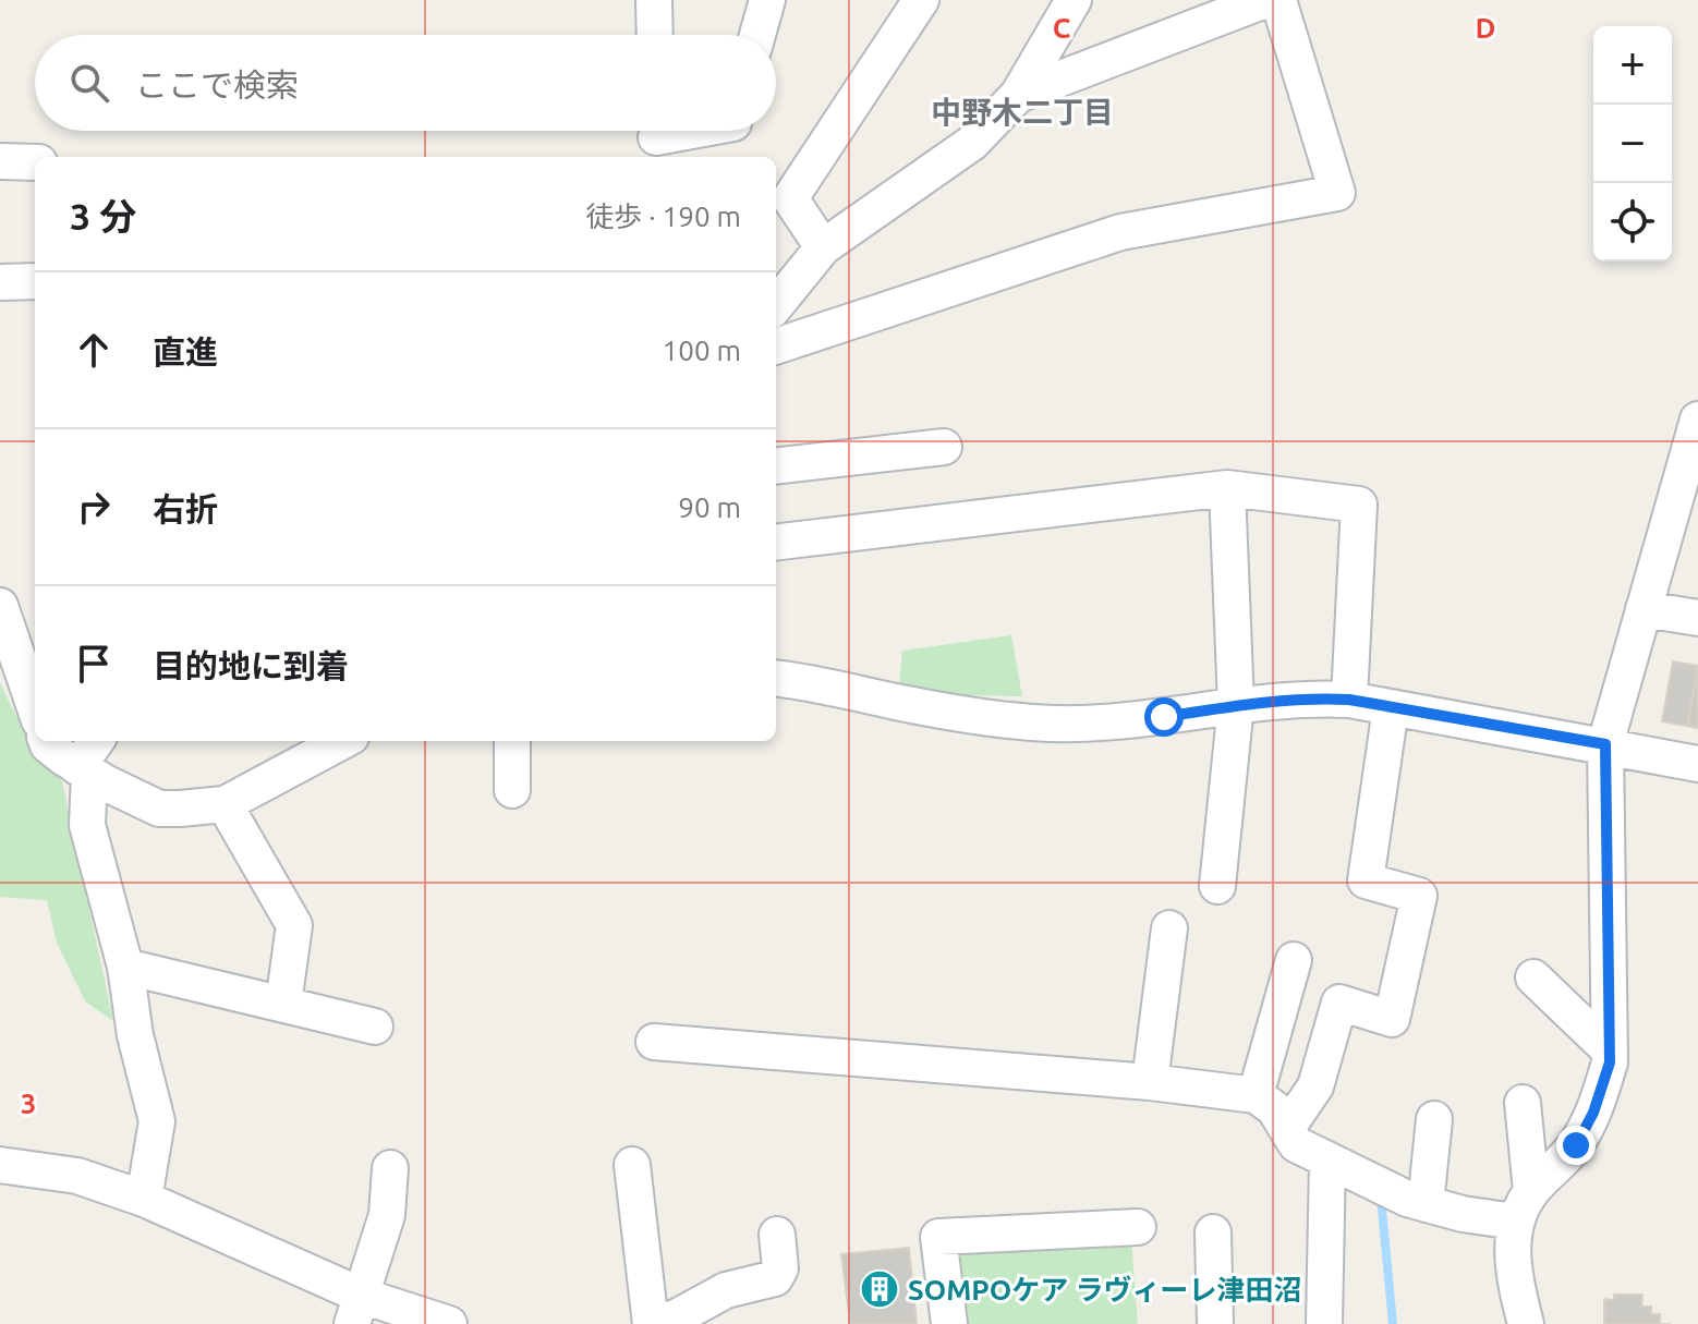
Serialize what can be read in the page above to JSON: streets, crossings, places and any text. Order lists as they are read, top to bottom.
{
  "districts": ["中野木二丁目"],
  "places": {
    "building": ["SOMPOケア ラヴィーレ津田沼"]
  },
  "page": {
    "map_buttons": ["+", "−"],
    "search": "ここで検索",
    "heading": ["3 分", "徒歩 · 190 m"],
    "list": [
      ["直進", "100 m"],
      ["右折", "90 m"],
      "目的地に到着"
    ]
  },
  "grid": {
    "columns": ["C", "D"],
    "rows": ["3"]
  }
}
